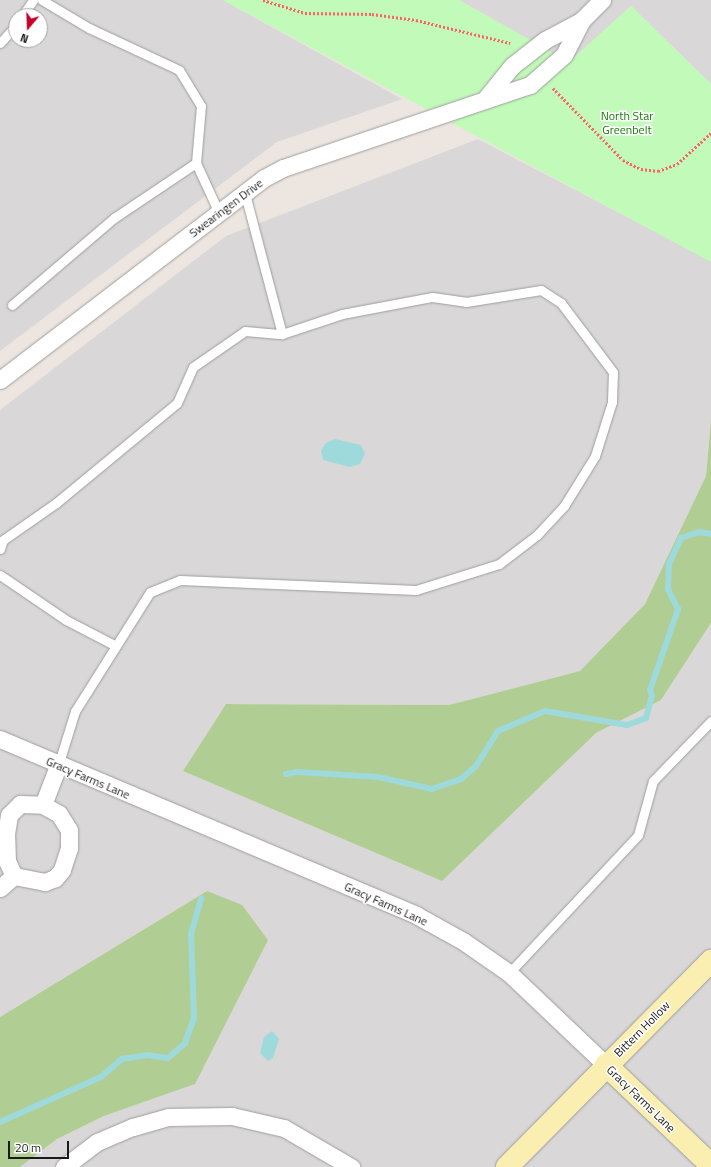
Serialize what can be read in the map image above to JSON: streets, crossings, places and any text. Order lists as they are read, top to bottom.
{
  "streets": {
    "street": ["Swearingen Drive", "Gracy Farms Lane", "Bittern Hollow"]
  },
  "crossings": [
    ["Gracy Farms Lane", "Bittern Hollow"]
  ],
  "parks": ["North Star Greenbelt"],
  "scale_bar": "20 m",
  "north": "bottom"
}
